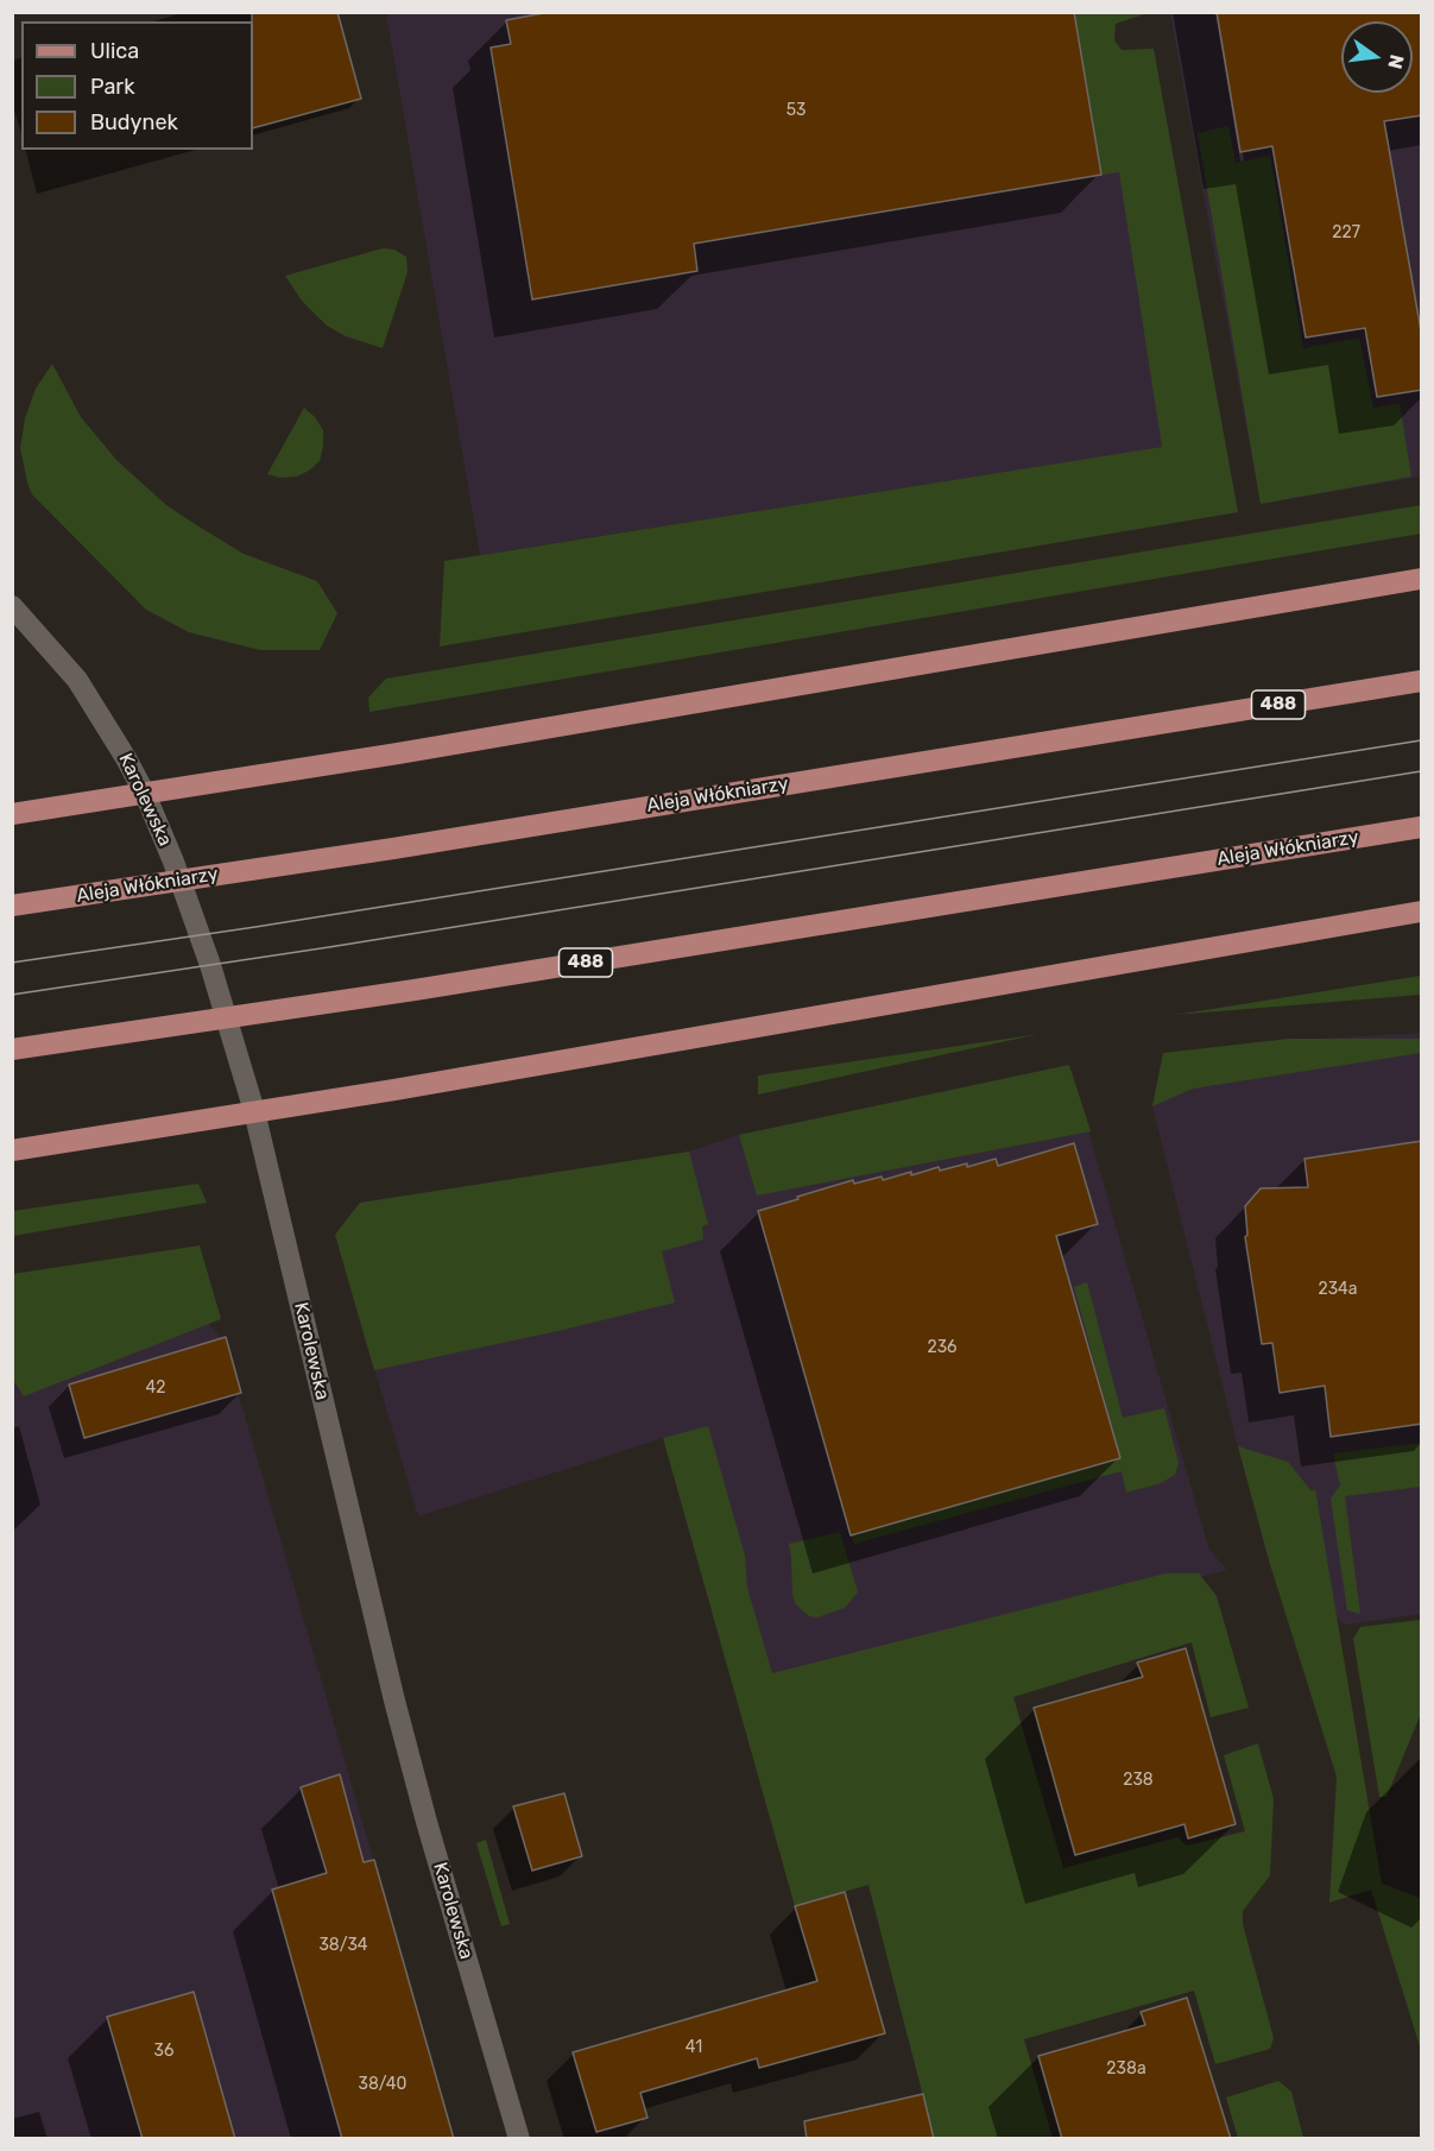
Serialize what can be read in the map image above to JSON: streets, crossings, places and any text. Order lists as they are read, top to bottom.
{
  "streets": {
    "main road": ["488", "Aleja Włókniarzy"],
    "street": ["Karolewska"]
  },
  "house_numbers": [
    "53",
    "227",
    "234a",
    "236",
    "42",
    "238",
    "38/34",
    "41",
    "36",
    "238a",
    "38/40"
  ],
  "legend": ["Ulica", "Park", "Budynek"],
  "north": "right"
}
